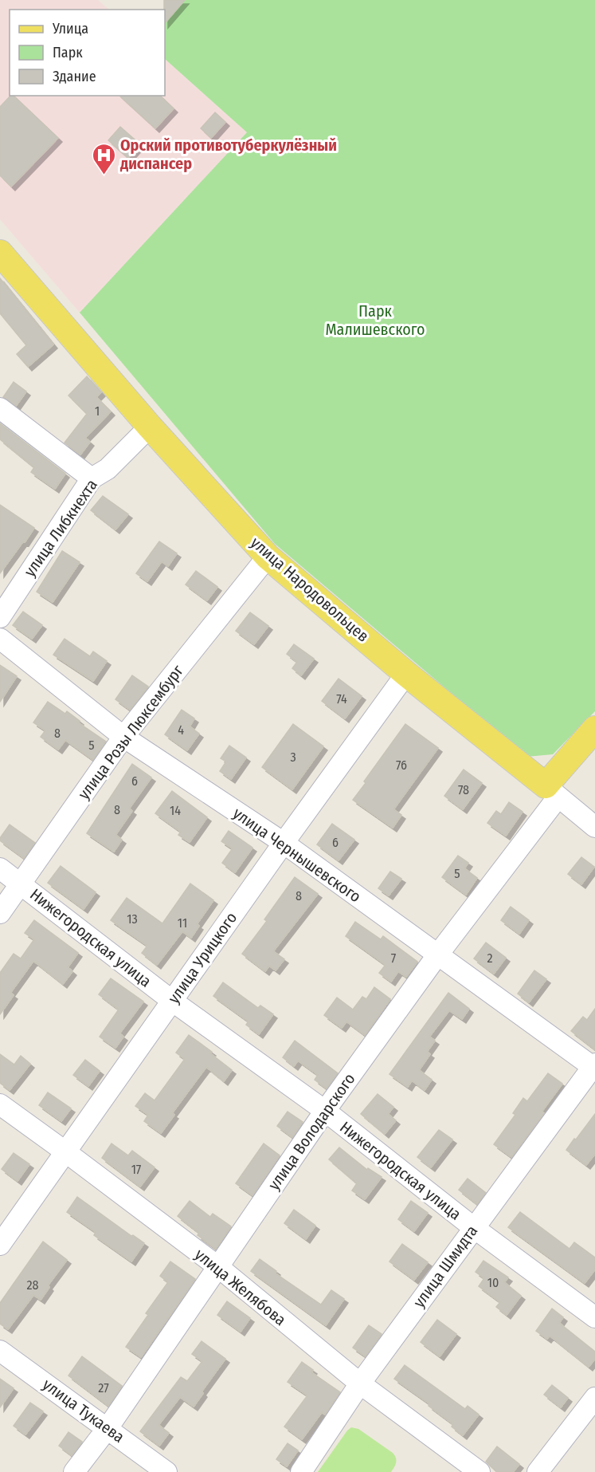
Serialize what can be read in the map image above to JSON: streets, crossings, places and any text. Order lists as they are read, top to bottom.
{
  "streets": {
    "main road": ["улица Народовольцев"],
    "street": [
      "улица Либкнехта",
      "улица Розы Люксембург",
      "улица Чернышевского",
      "Нижегородская улица",
      "улица Урицкого",
      "улица Володарского",
      "улица Шмидта",
      "улица Желябова",
      "улица Тукаева"
    ]
  },
  "crossings": [
    ["улица Либкнехта", "улица Народовольцев"],
    ["улица Народовольцев", "улица Розы Люксембург"],
    ["улица Народовольцев", "улица Урицкого"],
    ["улица Народовольцев", "улица Володарского"],
    ["улица Розы Люксембург", "улица Чернышевского"],
    ["улица Розы Люксембург", "Нижегородская улица"],
    ["улица Чернышевского", "улица Урицкого"],
    ["улица Чернышевского", "улица Володарского"],
    ["улица Чернышевского", "улица Шмидта"],
    ["Нижегородская улица", "улица Урицкого"],
    ["Нижегородская улица", "улица Володарского"],
    ["Нижегородская улица", "улица Шмидта"],
    ["улица Урицкого", "улица Желябова"],
    ["улица Володарского", "улица Желябова"],
    ["улица Володарского", "улица Тукаева"],
    ["улица Шмидта", "улица Желябова"]
  ],
  "parks": ["Парк Малишевского"],
  "places": {
    "hospital": ["Орский противотуберкулёзный диспансер"]
  },
  "house_numbers": [
    "1",
    "74",
    "4",
    "8",
    "5",
    "3",
    "76",
    "6",
    "78",
    "8",
    "14",
    "6",
    "5",
    "8",
    "13",
    "11",
    "7",
    "2",
    "17",
    "10",
    "28",
    "27"
  ],
  "legend": ["Улица", "Парк", "Здание"]
}
